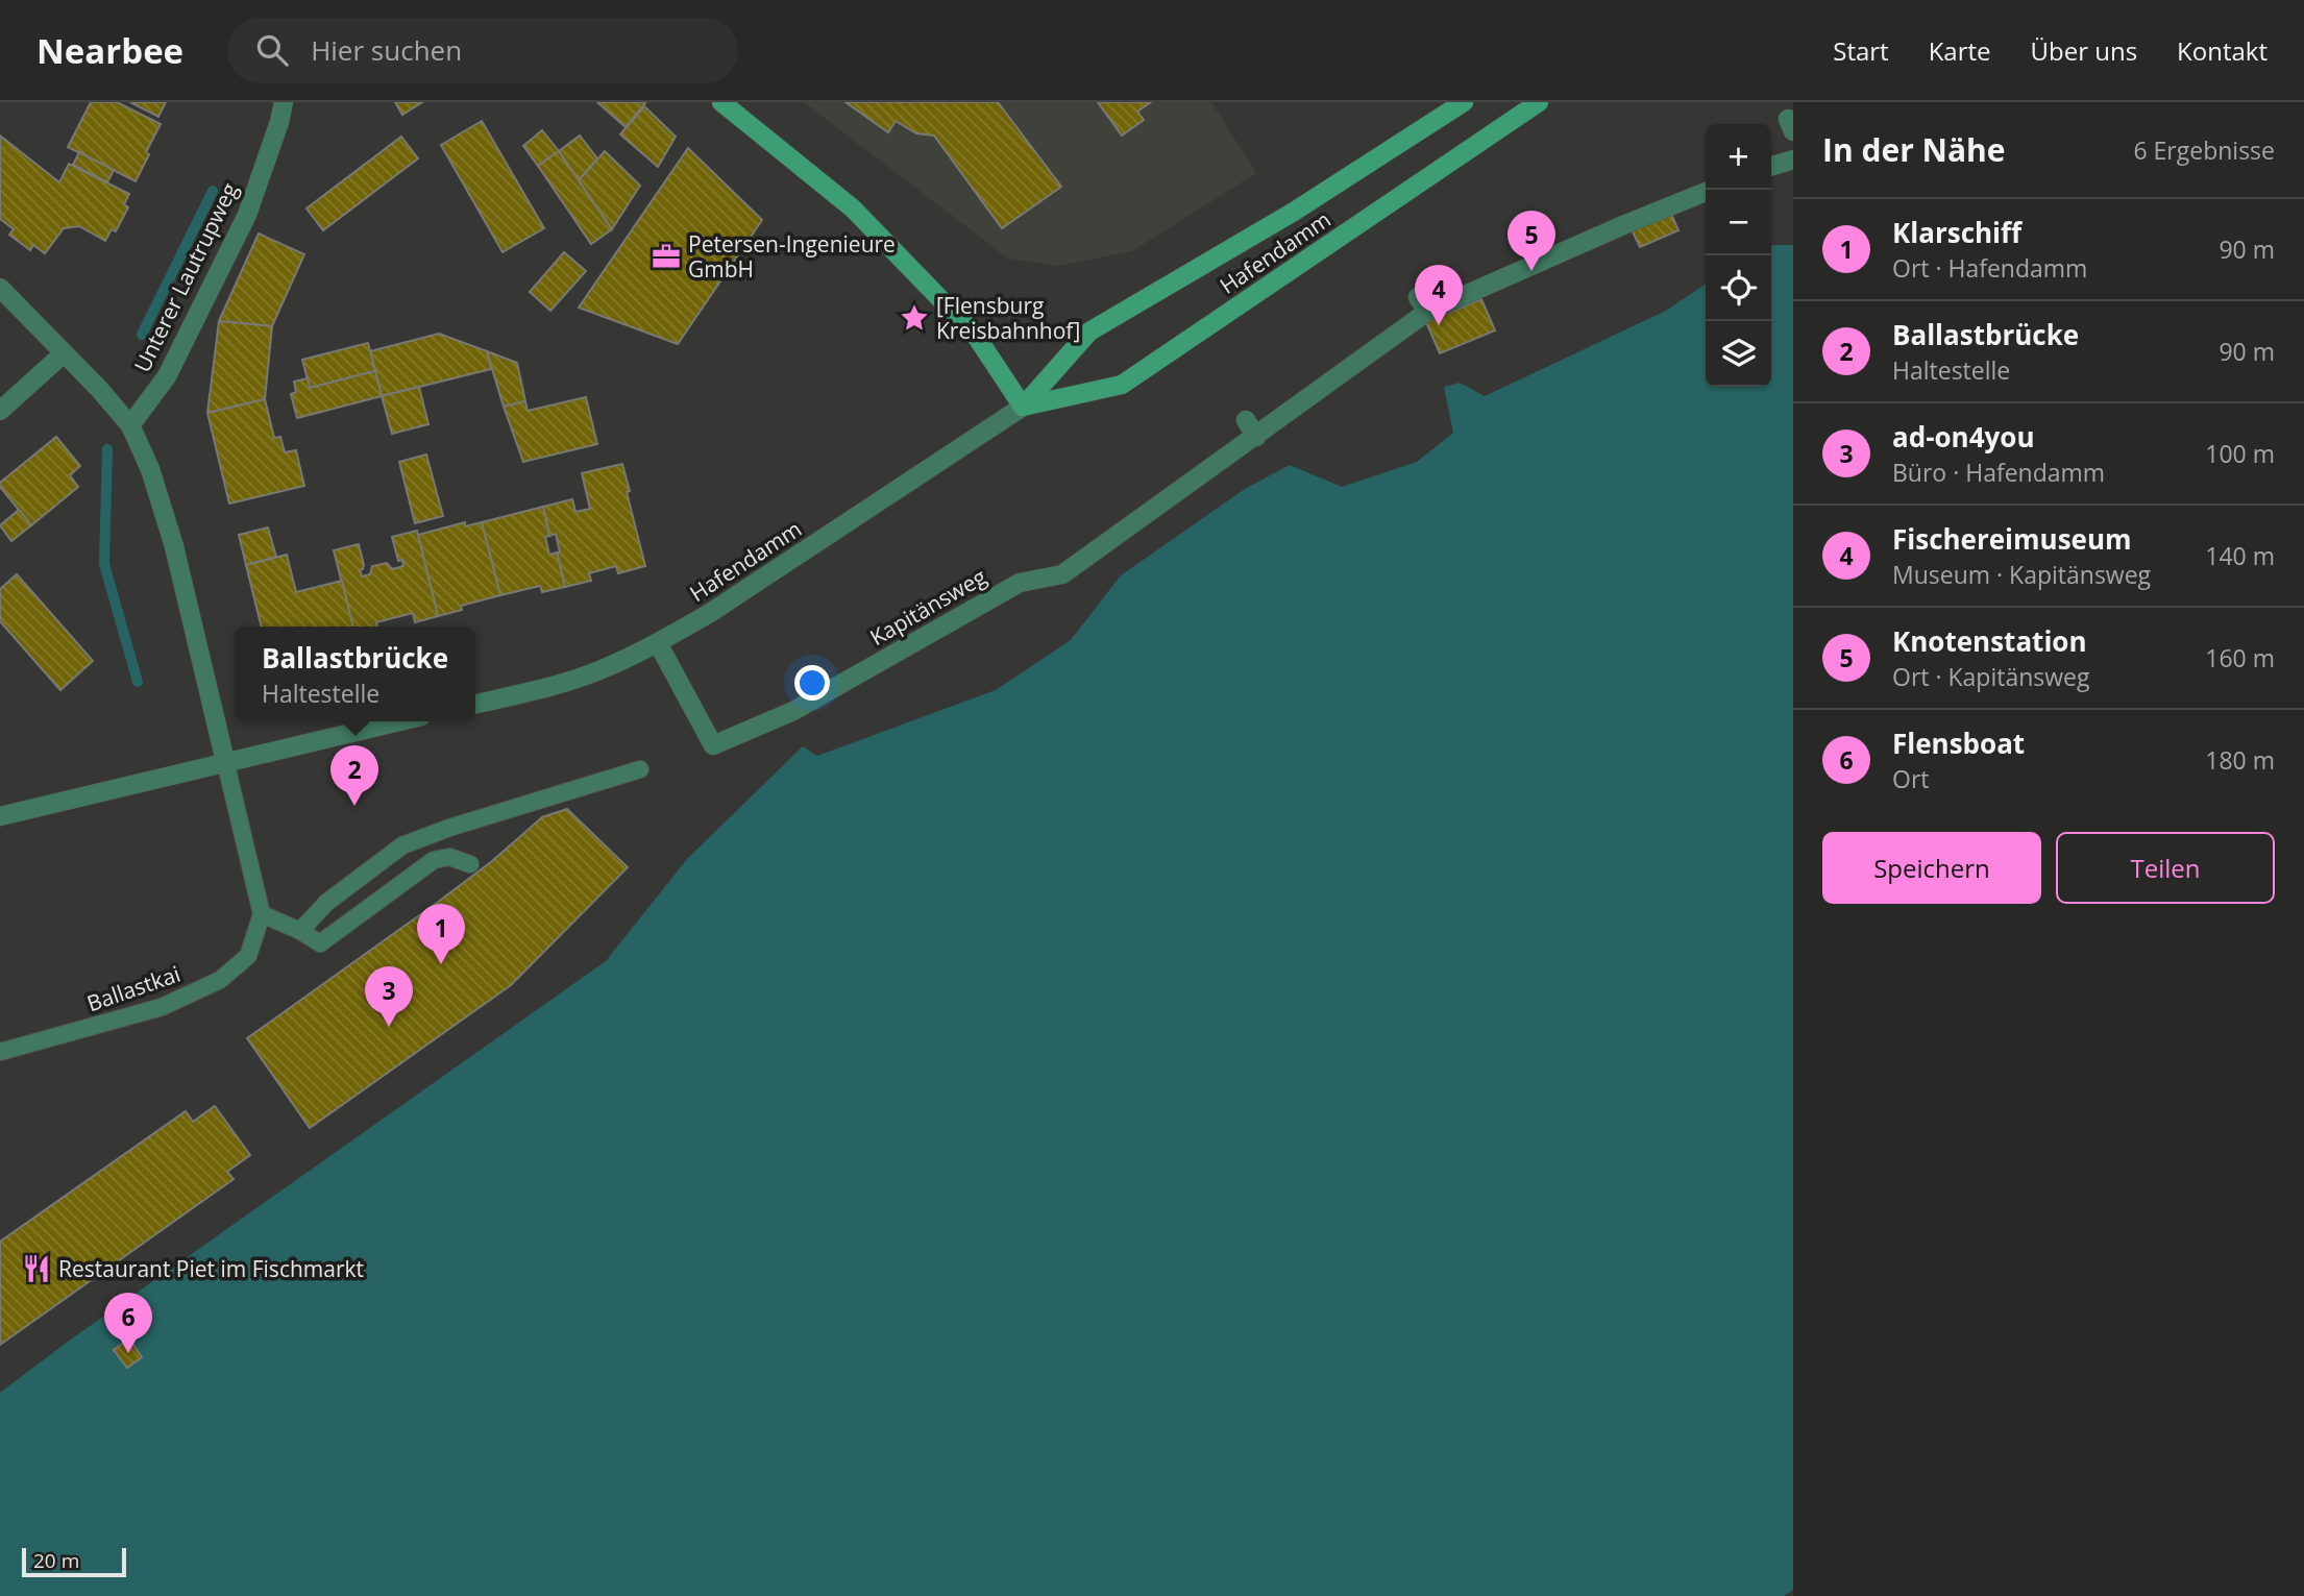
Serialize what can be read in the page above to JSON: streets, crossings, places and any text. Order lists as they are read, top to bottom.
{
  "streets": {
    "main road": ["Hafendamm"],
    "street": ["Unterer Lautrupweg", "Kapitänsweg"],
    "lane": ["Ballastkai"]
  },
  "crossings": [
    ["Hafendamm", "Kapitänsweg"]
  ],
  "places": {
    "office": ["Petersen-Ingenieure GmbH"],
    "place": ["[Flensburg Kreisbahnhof]"],
    "restaurant": ["Restaurant Piet im Fischmarkt"]
  },
  "scale_bar": "20 m",
  "page": {
    "header": "Nearbee",
    "search": "Hier suchen",
    "nav": [
      "Start",
      "Karte",
      "Über uns",
      "Kontakt"
    ],
    "heading": ["In der Nähe", "6 Ergebnisse"],
    "map_buttons": ["+", "−"],
    "list": [
      {
        "mark": "1",
        "name": "Klarschiff",
        "note": "Ort · Hafendamm",
        "value": "90 m"
      },
      {
        "mark": "2",
        "name": "Ballastbrücke",
        "note": "Haltestelle",
        "value": "90 m"
      },
      {
        "mark": "3",
        "name": "ad-on4you",
        "note": "Büro · Hafendamm",
        "value": "100 m"
      },
      {
        "mark": "4",
        "name": "Fischereimuseum",
        "note": "Museum · Kapitänsweg",
        "value": "140 m"
      },
      {
        "mark": "5",
        "name": "Knotenstation",
        "note": "Ort · Kapitänsweg",
        "value": "160 m"
      },
      {
        "mark": "6",
        "name": "Flensboat",
        "note": "Ort",
        "value": "180 m"
      }
    ],
    "pins": [
      "5",
      "4",
      "2",
      "1",
      "3",
      "6"
    ],
    "popup": ["Ballastbrücke", "Haltestelle"],
    "buttons": ["Speichern", "Teilen"],
    "scale": "20 m"
  }
}
